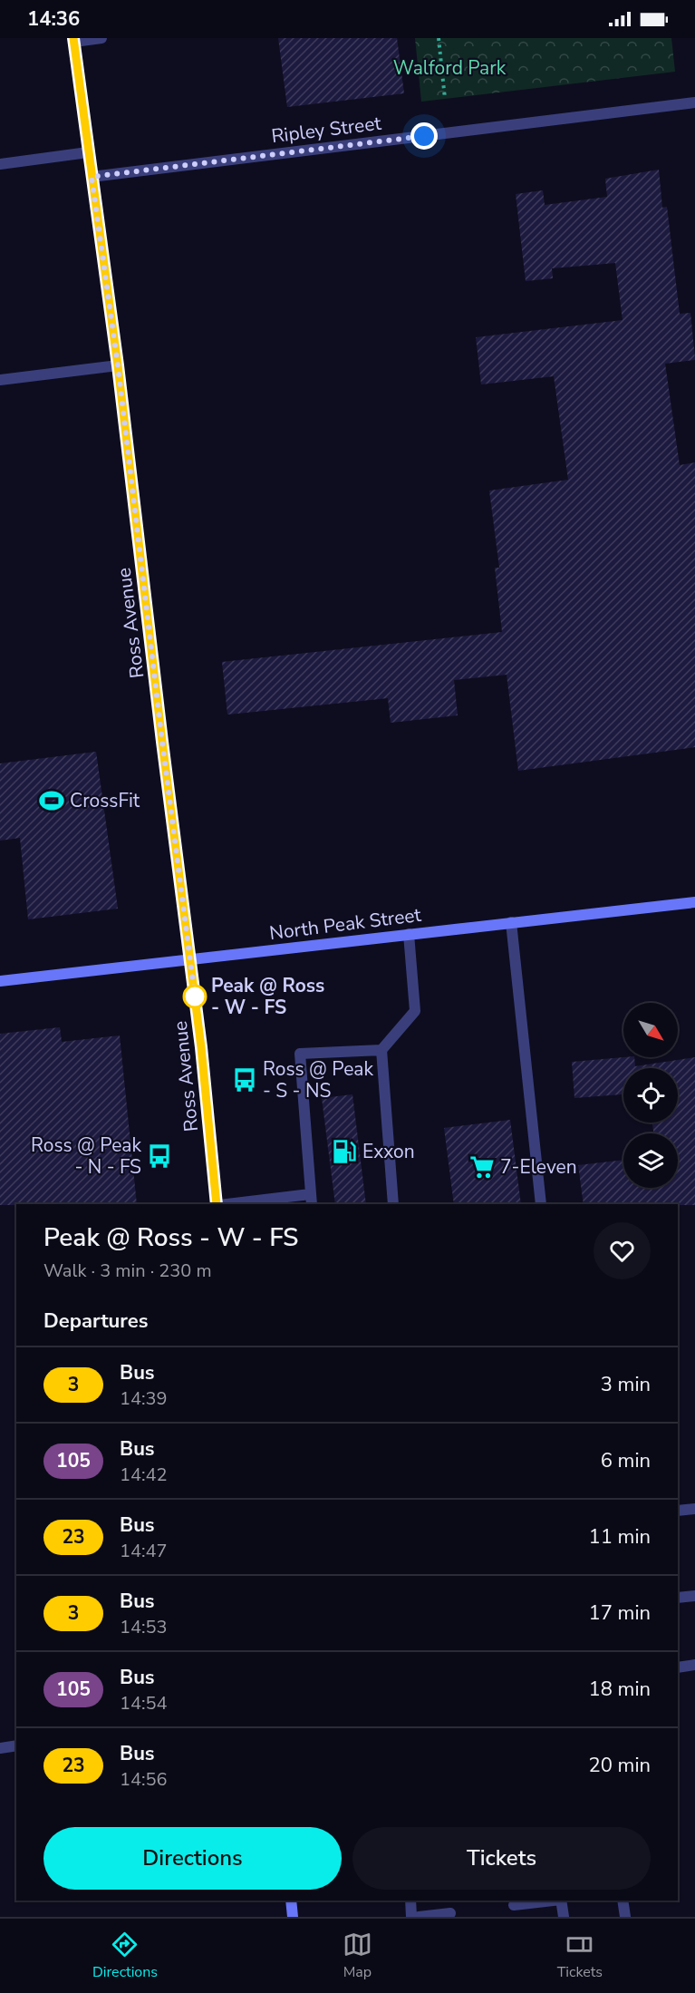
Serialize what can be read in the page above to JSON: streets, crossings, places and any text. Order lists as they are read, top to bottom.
{
  "streets": {
    "main road": ["Ross Avenue", "North Peak Street"],
    "street": ["Ripley Street"]
  },
  "crossings": [
    ["Ripley Street", "Ross Avenue"],
    ["Ross Avenue", "North Peak Street"]
  ],
  "parks": ["Walford Park"],
  "places": {
    "sports": ["CrossFit"],
    "other": ["Peak @ Ross - W - FS"],
    "bus stop": ["Ross @ Peak - S - NS", "Ross @ Peak - N - FS"],
    "fuel station": ["Exxon"],
    "supermarket": ["7-Eleven"]
  },
  "lines": ["bus line 3"],
  "north": "bottom right",
  "page": {
    "status": "14:36",
    "heading": [
      ["Peak @ Ross - W - FS", "Walk · 3 min · 230 m"],
      "Departures"
    ],
    "list": [
      {
        "mark": "3",
        "name": "Bus",
        "note": "14:39",
        "value": "3 min"
      },
      {
        "mark": "105",
        "name": "Bus",
        "note": "14:42",
        "value": "6 min"
      },
      {
        "mark": "23",
        "name": "Bus",
        "note": "14:47",
        "value": "11 min"
      },
      {
        "mark": "3",
        "name": "Bus",
        "note": "14:53",
        "value": "17 min"
      },
      {
        "mark": "105",
        "name": "Bus",
        "note": "14:54",
        "value": "18 min"
      },
      {
        "mark": "23",
        "name": "Bus",
        "note": "14:56",
        "value": "20 min"
      }
    ],
    "buttons": ["Directions", "Tickets"],
    "tabs": ["Directions", "Map", "Tickets"]
  }
}
